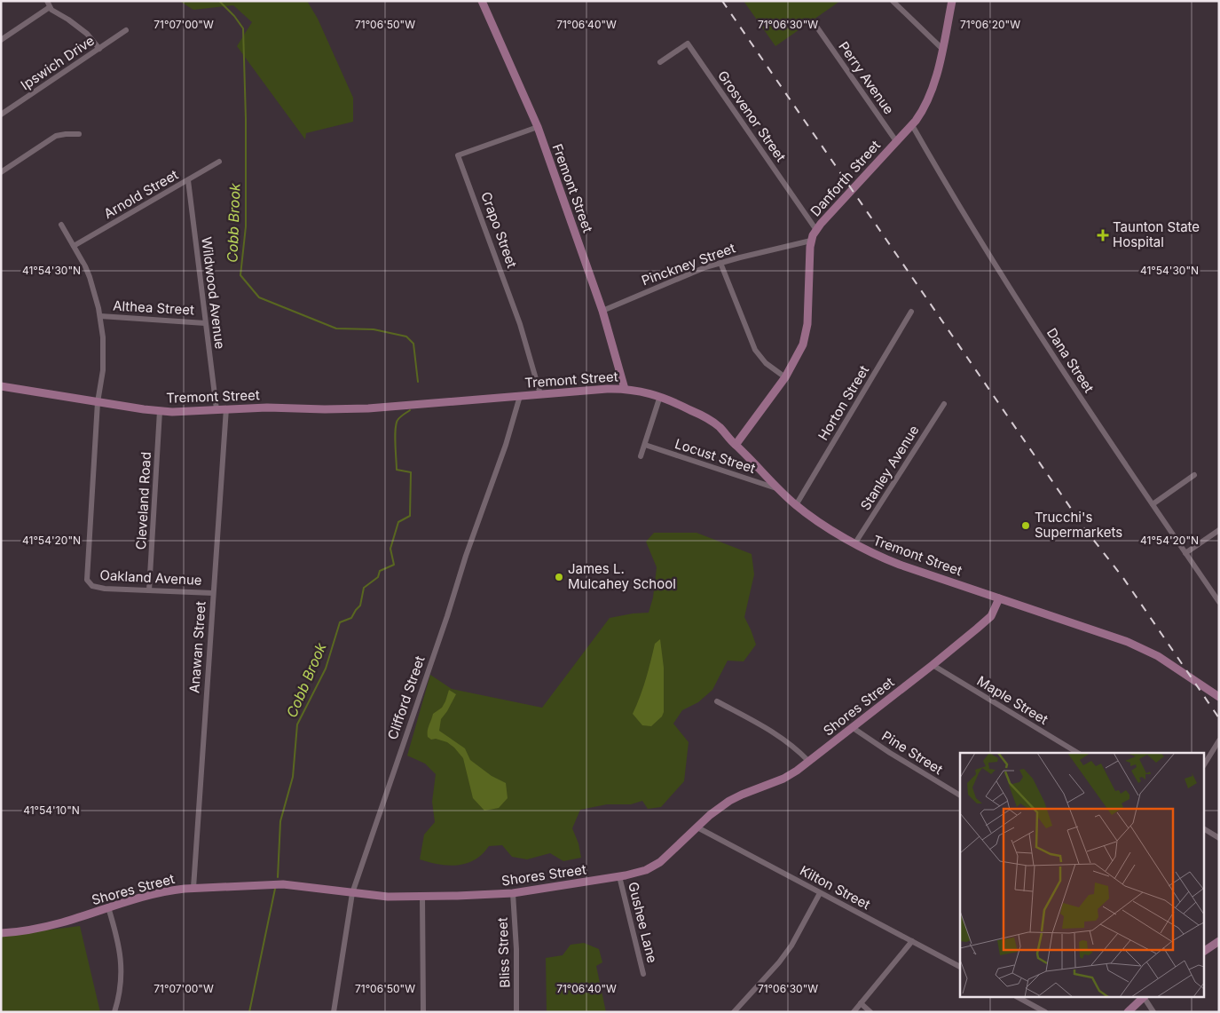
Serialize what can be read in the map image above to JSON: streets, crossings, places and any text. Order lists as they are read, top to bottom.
{
  "streets": {
    "street": [
      "Ipswich Drive",
      "Perry Avenue",
      "Grosvenor Street",
      "Danforth Street",
      "Fremont Street",
      "Arnold Street",
      "Crapo Street",
      "Pinckney Street",
      "Wildwood Avenue",
      "Althea Street",
      "Dana Street",
      "Tremont Street",
      "Horton Street",
      "Locust Street",
      "Stanley Avenue",
      "Cleveland Road",
      "Oakland Avenue",
      "Anawan Street",
      "Clifford Street",
      "Maple Street",
      "Shores Street",
      "Pine Street",
      "Kilton Street",
      "Gushee Lane",
      "Bliss Street"
    ]
  },
  "crossings": [
    ["Perry Avenue", "Danforth Street"],
    ["Grosvenor Street", "Danforth Street"],
    ["Danforth Street", "Pinckney Street"],
    ["Danforth Street", "Dana Street"],
    ["Danforth Street", "Tremont Street"],
    ["Fremont Street", "Crapo Street"],
    ["Fremont Street", "Pinckney Street"],
    ["Fremont Street", "Tremont Street"],
    ["Arnold Street", "Wildwood Avenue"],
    ["Crapo Street", "Tremont Street"],
    ["Wildwood Avenue", "Althea Street"],
    ["Wildwood Avenue", "Tremont Street"],
    ["Tremont Street", "Horton Street"],
    ["Tremont Street", "Locust Street"],
    ["Tremont Street", "Stanley Avenue"],
    ["Tremont Street", "Cleveland Road"],
    ["Tremont Street", "Oakland Avenue"],
    ["Tremont Street", "Anawan Street"],
    ["Tremont Street", "Clifford Street"],
    ["Tremont Street", "Shores Street"],
    ["Cleveland Road", "Oakland Avenue"],
    ["Oakland Avenue", "Anawan Street"],
    ["Anawan Street", "Shores Street"],
    ["Clifford Street", "Shores Street"],
    ["Maple Street", "Shores Street"],
    ["Shores Street", "Pine Street"],
    ["Shores Street", "Kilton Street"],
    ["Shores Street", "Gushee Lane"],
    ["Shores Street", "Bliss Street"]
  ],
  "water": ["Cobb Brook"],
  "places": {
    "health": ["Taunton State Hospital"],
    "other": ["Trucchi's Supermarkets", "James L. Mulcahey School"]
  },
  "coordinates": [
    "71°07'00\"W",
    "71°06'50\"W",
    "71°06'40\"W",
    "71°06'30\"W",
    "71°06'20\"W",
    "41°54'30\"N",
    "41°54'20\"N",
    "41°54'10\"N"
  ]
}
